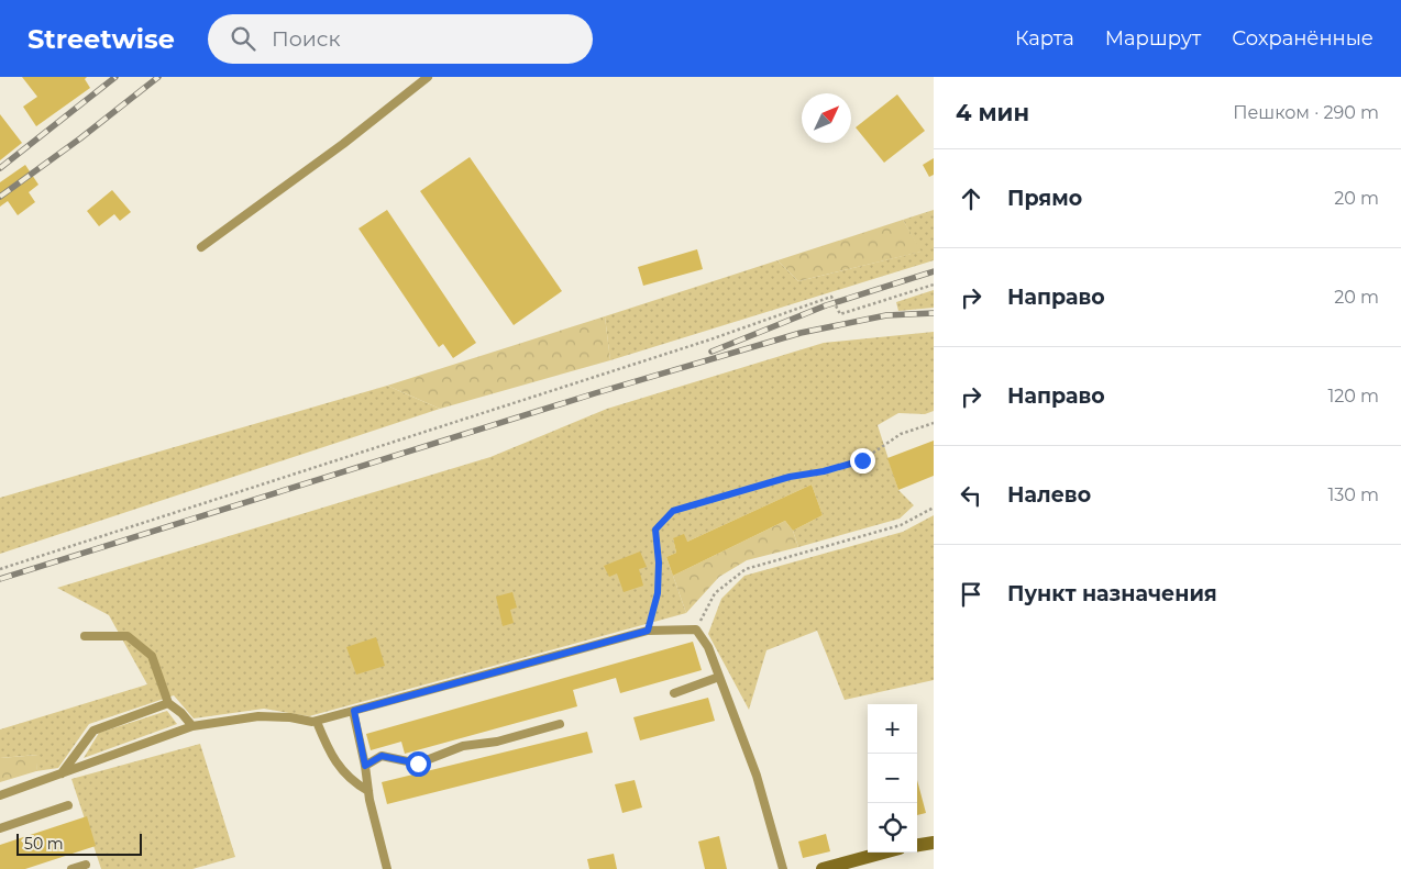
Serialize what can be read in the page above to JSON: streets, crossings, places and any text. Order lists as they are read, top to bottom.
{
  "scale_bar": "50 m",
  "north": "top right",
  "page": {
    "header": "Streetwise",
    "search": "Поиск",
    "nav": ["Карта", "Маршрут", "Сохранённые"],
    "heading": ["4 мин", "Пешком · 290 m"],
    "list": [
      ["Прямо", "20 m"],
      ["Направо", "20 m"],
      ["Направо", "120 m"],
      ["Налево", "130 m"],
      "Пункт назначения"
    ],
    "map_buttons": ["+", "−"],
    "scale": "50 m"
  }
}
